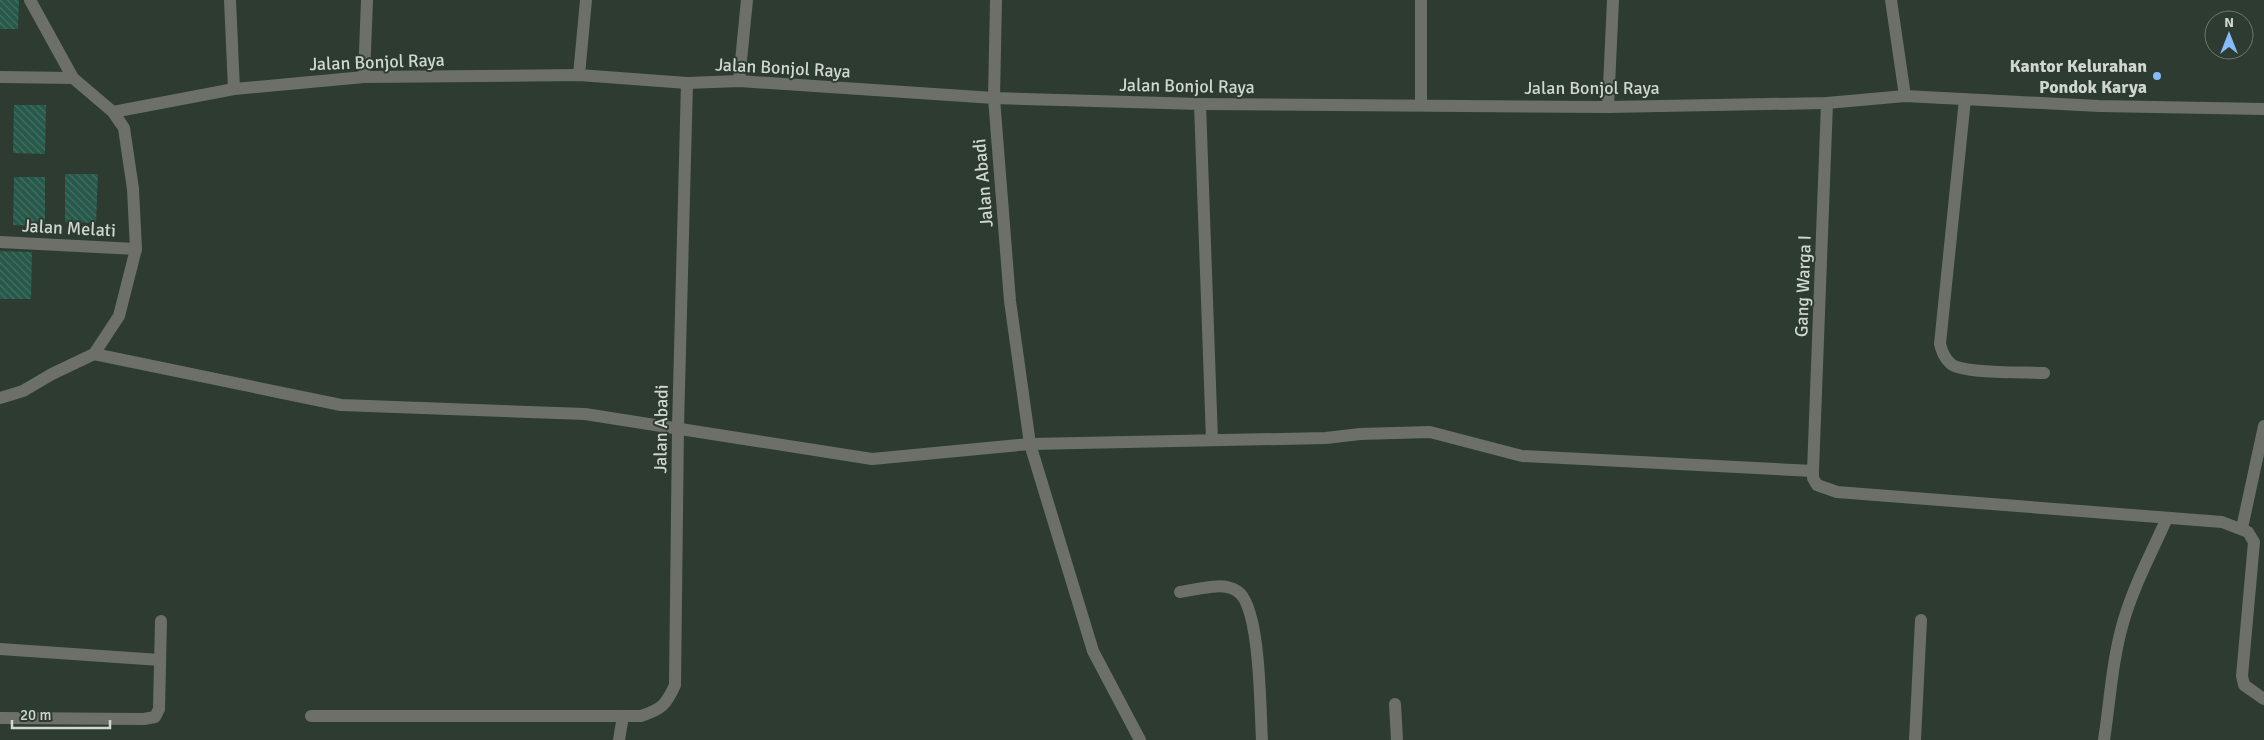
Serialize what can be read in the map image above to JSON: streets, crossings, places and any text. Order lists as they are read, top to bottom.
{
  "streets": {
    "street": [
      "Jalan Bonjol Raya",
      "Jalan Abadi",
      "Jalan Melati",
      "Gang Warga I"
    ]
  },
  "crossings": [
    ["Jalan Bonjol Raya", "Jalan Abadi"],
    ["Jalan Bonjol Raya", "Gang Warga I"]
  ],
  "places": ["Kantor Kelurahan Pondok Karya"],
  "scale_bar": "20 m",
  "north": "top"
}
